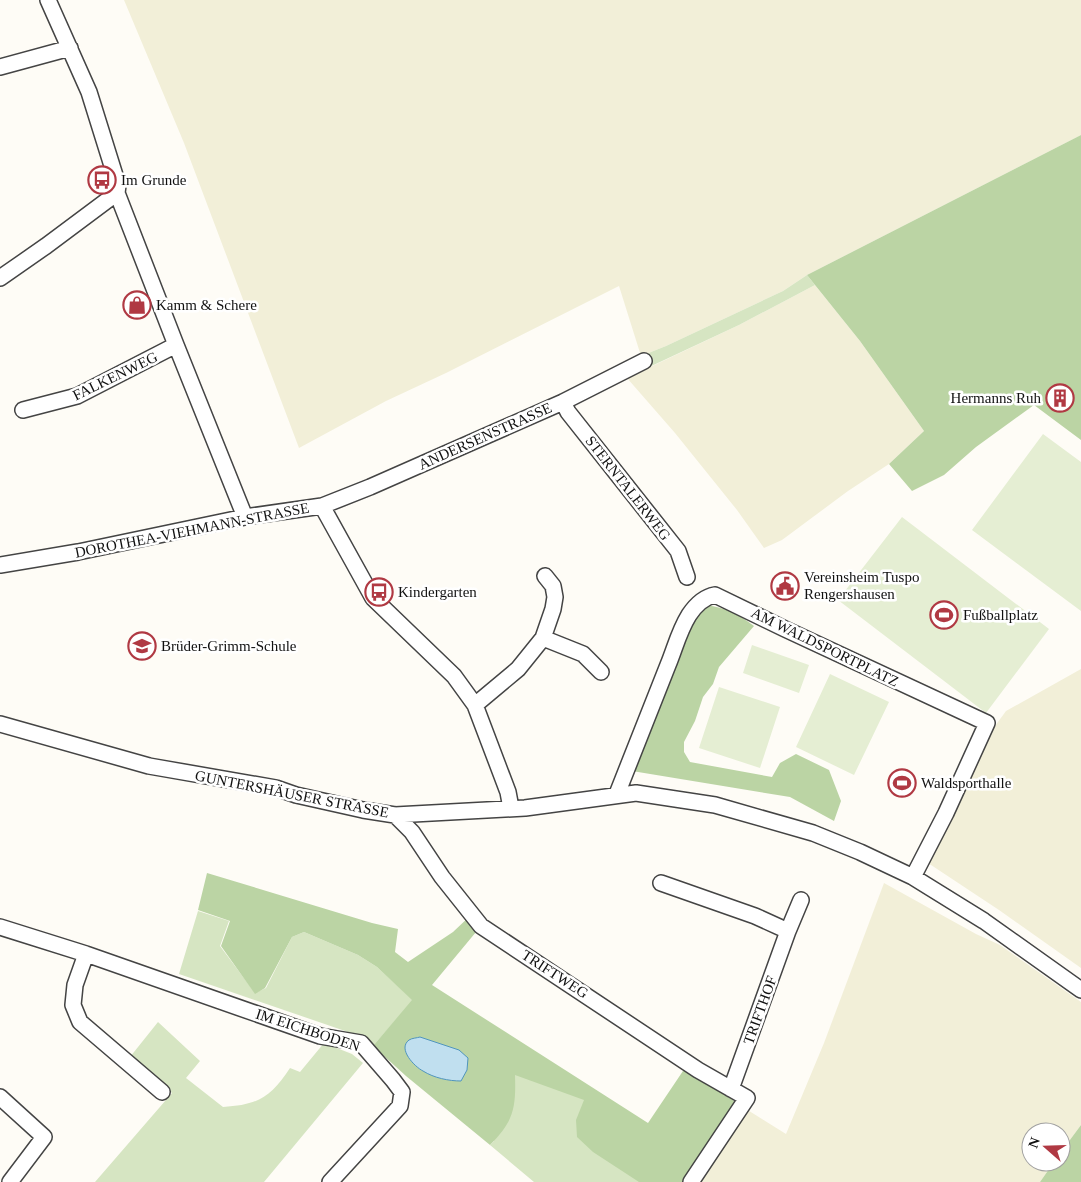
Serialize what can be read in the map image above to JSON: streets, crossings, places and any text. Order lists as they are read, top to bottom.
{
  "streets": {
    "street": [
      "FALKENWEG",
      "ANDERSENSTRASSE",
      "STERNTALERWEG",
      "DOROTHEA-VIEHMANN-STRASSE",
      "AM WALDSPORTPLATZ",
      "GUNTERSHÄUSER STRASSE",
      "TRIFTWEG",
      "TRIFTHOF",
      "IM EICHBODEN"
    ]
  },
  "crossings": [
    ["ANDERSENSTRASSE", "STERNTALERWEG"],
    ["ANDERSENSTRASSE", "DOROTHEA-VIEHMANN-STRASSE"],
    ["DOROTHEA-VIEHMANN-STRASSE", "GUNTERSHÄUSER STRASSE"],
    ["AM WALDSPORTPLATZ", "GUNTERSHÄUSER STRASSE"],
    ["GUNTERSHÄUSER STRASSE", "TRIFTWEG"],
    ["TRIFTWEG", "TRIFTHOF"]
  ],
  "places": {
    "bus stop": ["Im Grunde", "Kindergarten"],
    "shop": ["Kamm & Schere"],
    "building": ["Hermanns Ruh"],
    "public building": ["Vereinsheim Tuspo Rengershausen"],
    "sports": ["Fußballplatz", "Waldsporthalle"],
    "school or university": ["Brüder-Grimm-Schule"]
  },
  "north": "left"
}
